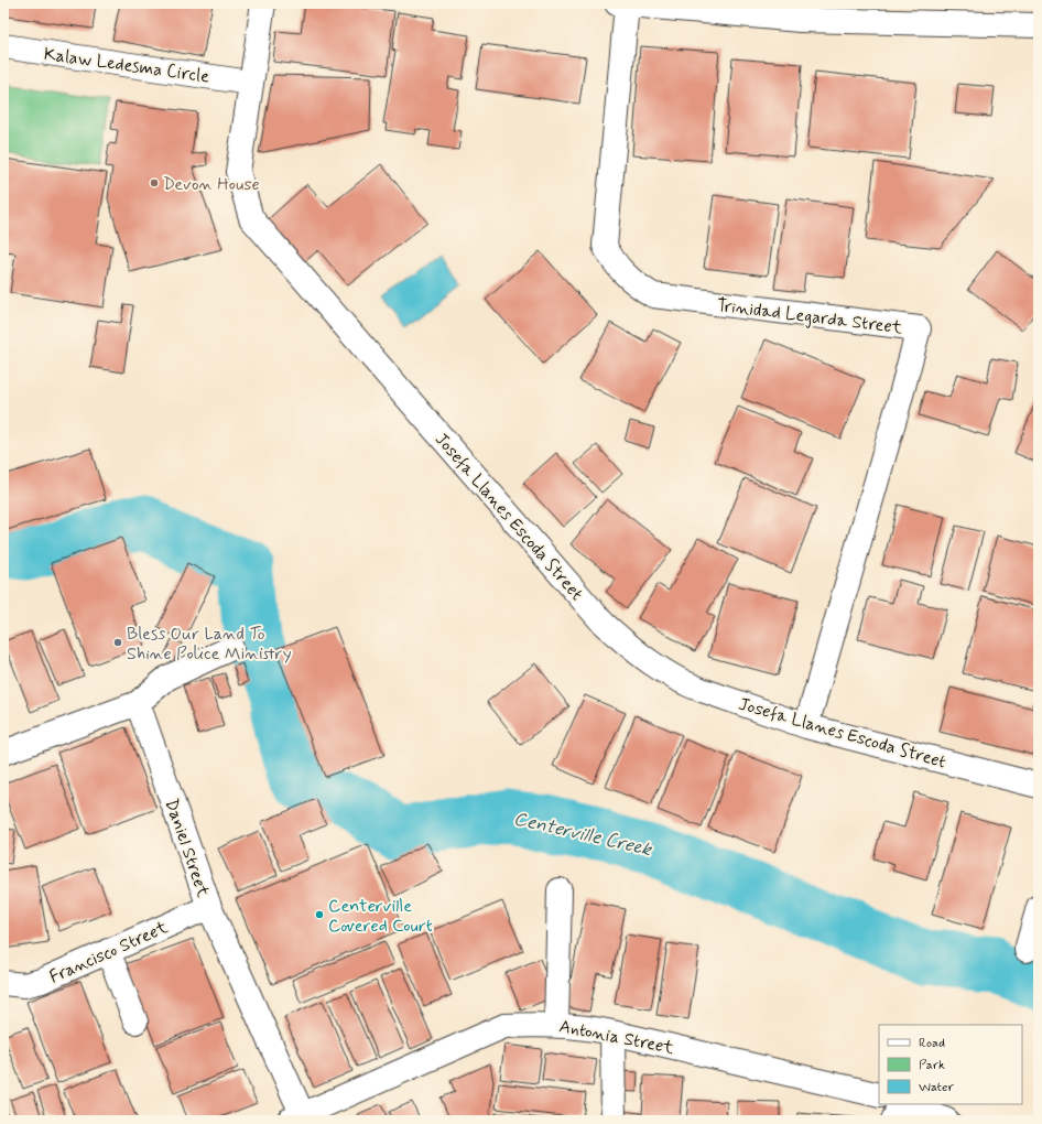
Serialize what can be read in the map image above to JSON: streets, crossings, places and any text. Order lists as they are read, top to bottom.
{
  "streets": {
    "street": [
      "Kalaw Ledesma Circle",
      "Trinidad Legarda Street",
      "Josefa Llanes Escoda Street",
      "Daniel Street",
      "Francisco Street",
      "Antonia Street"
    ]
  },
  "crossings": [
    ["Kalaw Ledesma Circle", "Josefa Llanes Escoda Street"],
    ["Trinidad Legarda Street", "Josefa Llanes Escoda Street"],
    ["Daniel Street", "Francisco Street"],
    ["Daniel Street", "Antonia Street"]
  ],
  "water": ["Centerville Creek"],
  "places": ["Devon House", "Bless Our Land To Shine Police Ministry", "Centerville Covered Court"],
  "legend": ["Road", "Park", "Water"]
}
